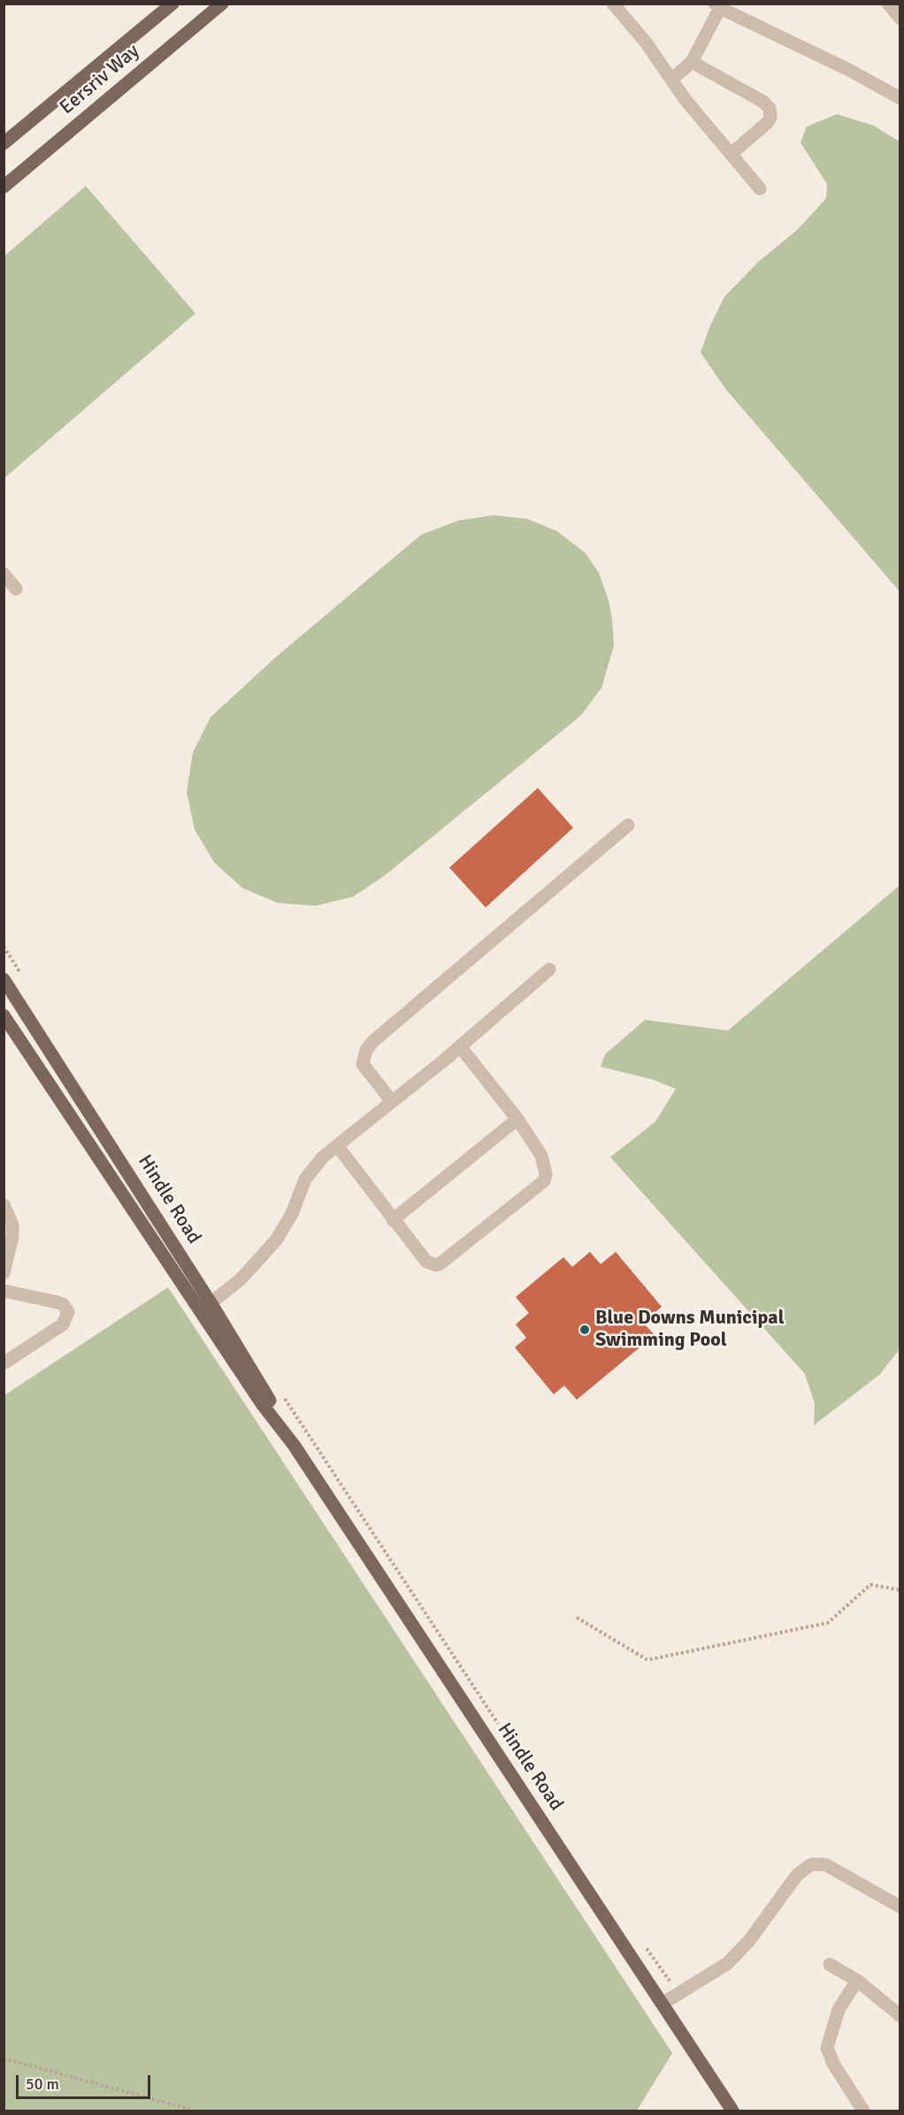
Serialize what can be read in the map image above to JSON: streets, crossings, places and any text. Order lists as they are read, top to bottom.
{
  "streets": {
    "main road": ["Eersriv Way", "Hindle Road"]
  },
  "places": ["Blue Downs Municipal Swimming Pool"],
  "scale_bar": "50 m"
}
